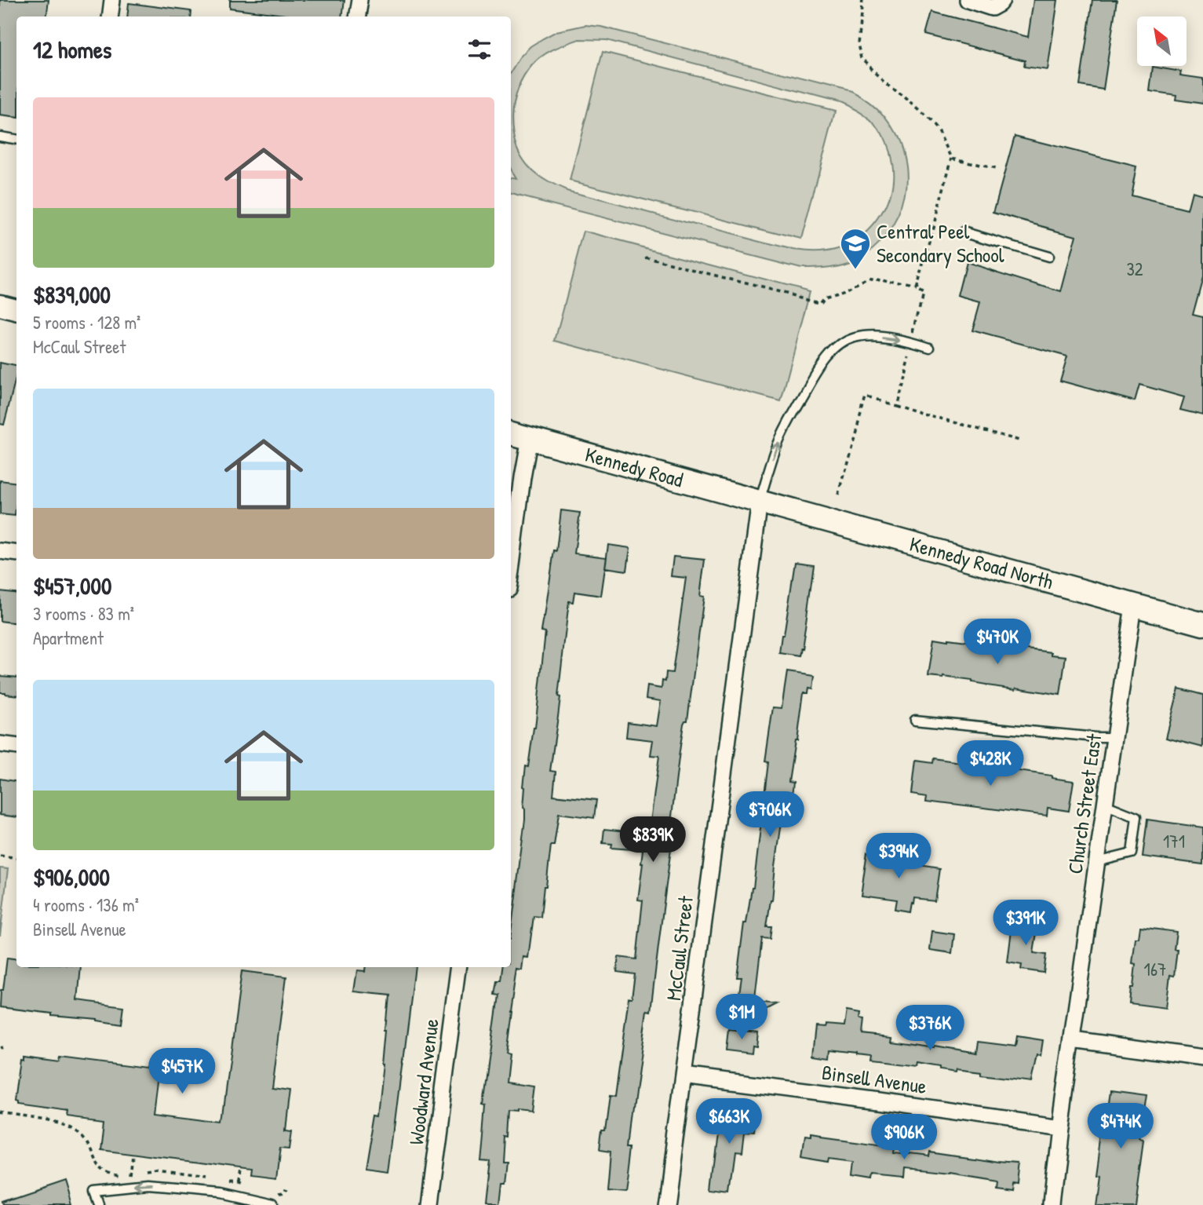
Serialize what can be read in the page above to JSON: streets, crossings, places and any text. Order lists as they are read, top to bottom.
{
  "streets": {
    "main road": ["Kennedy Road", "Kennedy Road North"],
    "street": [
      "Church Street East",
      "McCaul Street",
      "Binsell Avenue",
      "Woodward Avenue"
    ]
  },
  "crossings": [
    ["Kennedy Road", "Kennedy Road North"],
    ["Kennedy Road", "McCaul Street"],
    ["Kennedy Road North", "Church Street East"],
    ["Kennedy Road North", "McCaul Street"],
    ["Church Street East", "Binsell Avenue"],
    ["McCaul Street", "Binsell Avenue"]
  ],
  "places": {
    "school or university": ["Central Peel Secondary School"]
  },
  "house_numbers": ["32", "171", "167"],
  "north": "top left",
  "page": {
    "heading": "12 homes",
    "list": [
      {
        "name": "$839,000",
        "note": "5 rooms · 128 m² · McCaul Street"
      },
      {
        "name": "$457,000",
        "note": "3 rooms · 83 m² · Apartment"
      },
      {
        "name": "$906,000",
        "note": "4 rooms · 136 m² · Binsell Avenue"
      }
    ],
    "price": [
      "$470K",
      "$428K",
      "$706K",
      "$839K",
      "$394K",
      "$391K",
      "$1M",
      "$376K",
      "$457K",
      "$663K",
      "$474K",
      "$906K"
    ]
  }
}
